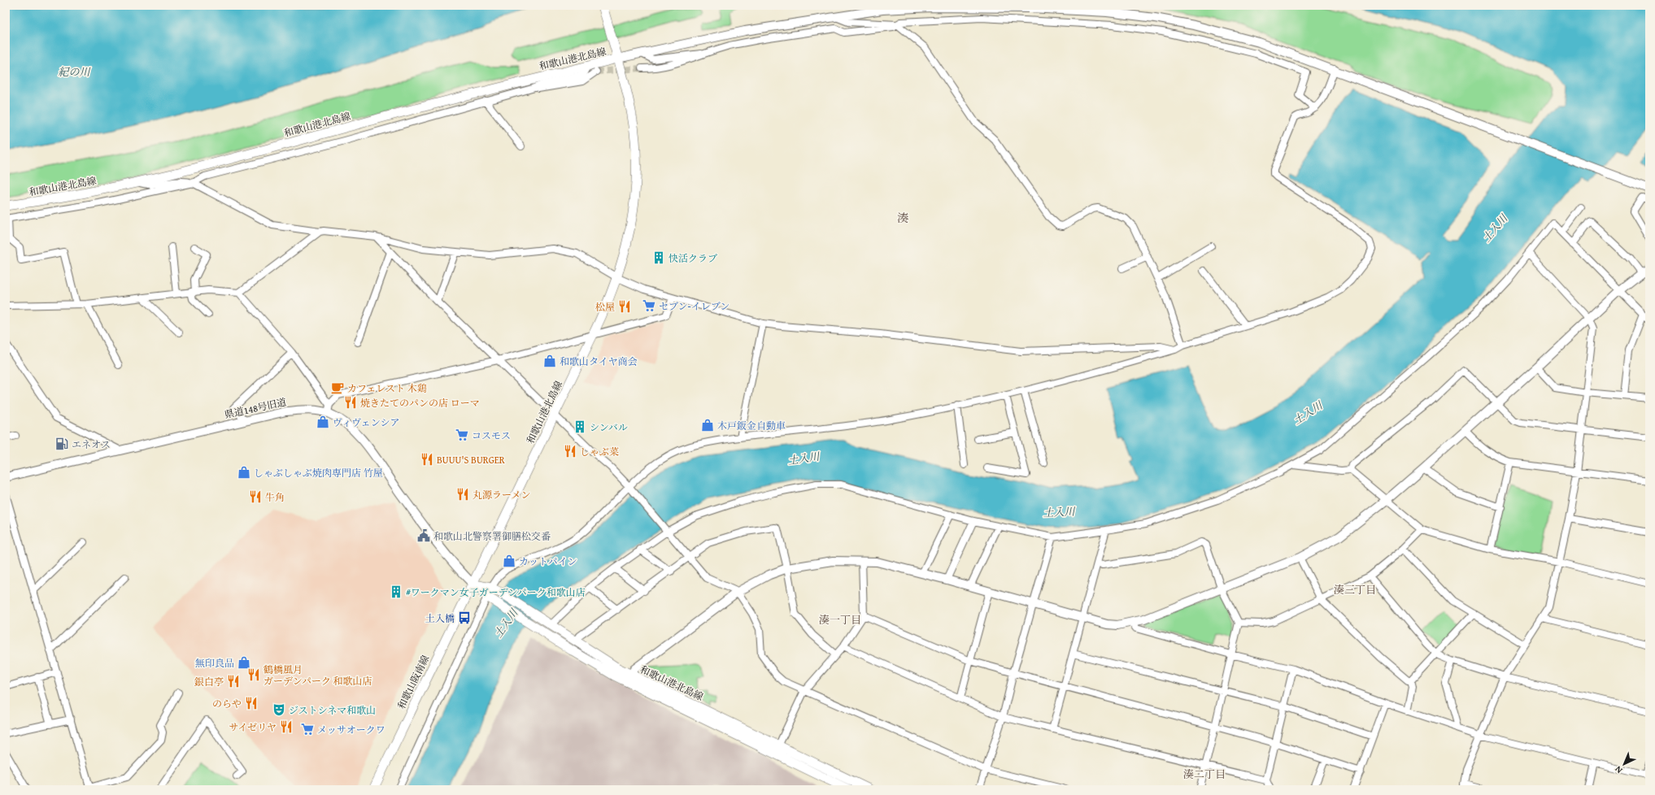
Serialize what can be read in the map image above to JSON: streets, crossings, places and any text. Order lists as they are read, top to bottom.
{
  "streets": {
    "main road": ["和歌山港北島線", "和歌山阪南線"],
    "street": ["県道148号旧道"]
  },
  "crossings": [
    ["和歌山港北島線", "県道148号旧道"],
    ["和歌山港北島線", "和歌山阪南線"],
    ["県道148号旧道", "和歌山阪南線"]
  ],
  "districts": [
    "湊",
    "湊三丁目",
    "湊一丁目",
    "湊二丁目"
  ],
  "water": ["紀の川", "土入川"],
  "places": {
    "building": ["快活クラブ", "シンバル", "#ワークマン女子ガーデンパーク和歌山店"],
    "supermarket": ["セブン-イレブン", "コスモス", "メッサオークワ"],
    "restaurant": [
      "松屋",
      "焼きたてのパンの店 ローマ",
      "しゃぶ菜",
      "BUUU'S BURGER",
      "丸源ラーメン",
      "牛角",
      "鶴橋風月 ガーデンパーク 和歌山店",
      "銀白亭",
      "のらや",
      "サイゼリヤ"
    ],
    "shop": [
      "和歌山タイヤ商会",
      "ヴィヴェンシア",
      "木戸鈑金自動車",
      "しゃぶしゃぶ焼肉専門店 竹屋",
      "カットパイン",
      "無印良品"
    ],
    "cafe": ["カフェレスト 木鶏"],
    "fuel station": ["エネオス"],
    "public building": ["和歌山北警察署御膳松交番"],
    "bus stop": ["土入橋"],
    "theatre": ["ジストシネマ和歌山"]
  },
  "north": "bottom left"
}
